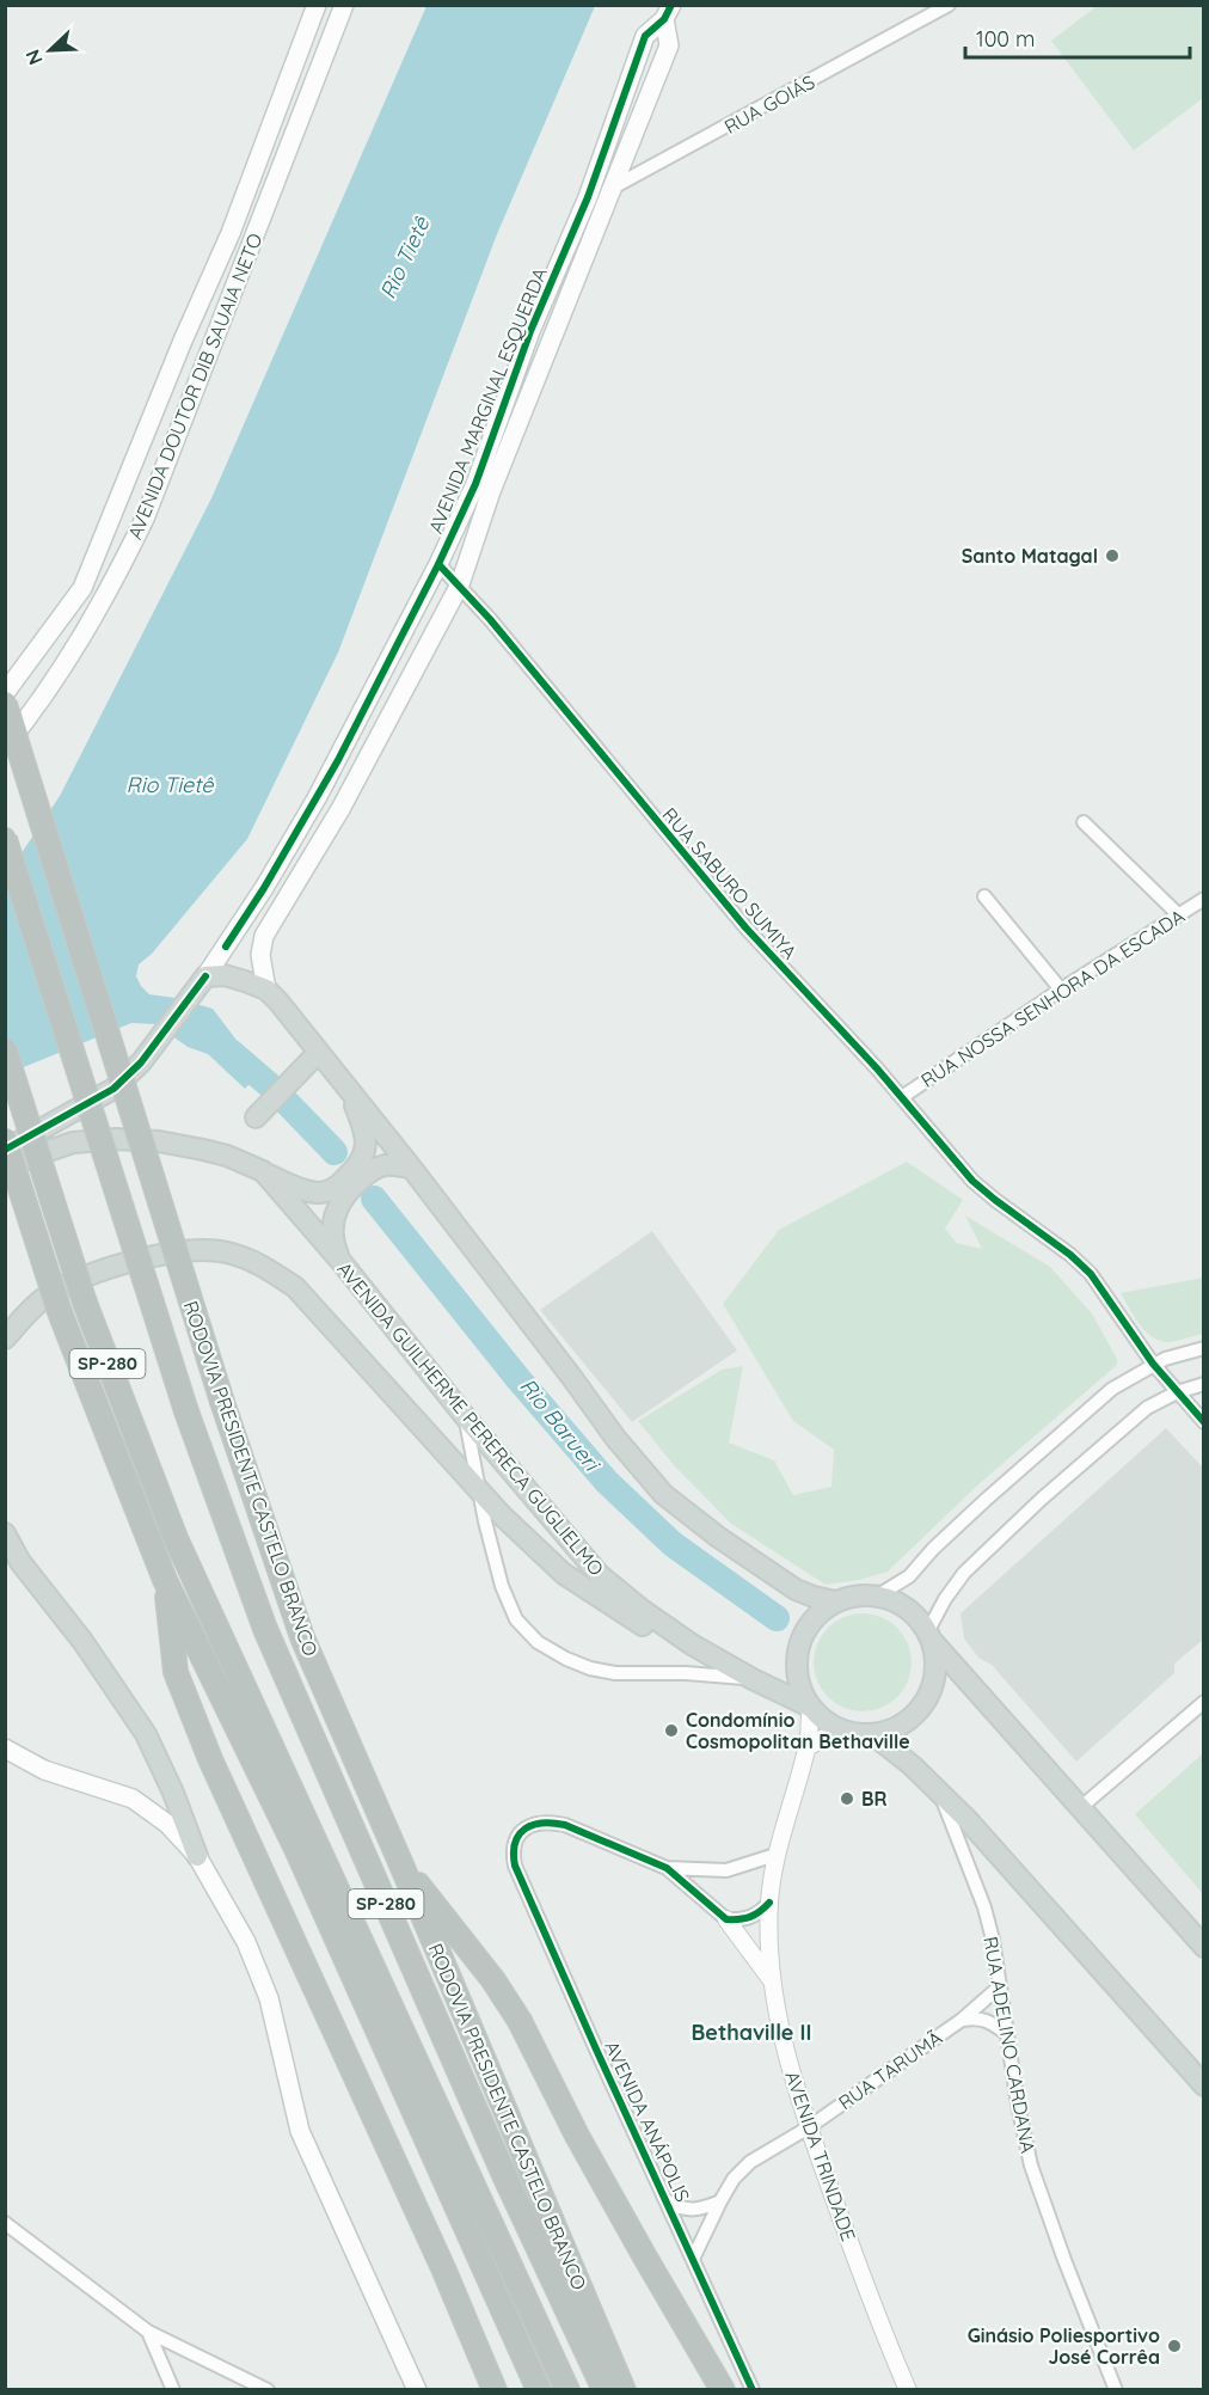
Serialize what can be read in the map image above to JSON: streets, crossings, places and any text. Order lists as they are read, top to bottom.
{
  "streets": {
    "highway": ["SP-280", "RODOVIA PRESIDENTE CASTELO BRANCO"],
    "main road": ["AVENIDA DOUTOR DIB SAUAIA NETO", "AVENIDA MARGINAL ESQUERDA", "AVENIDA GUILHERME PERERECA GUGLIELMO"],
    "street": [
      "RUA GOIÁS",
      "RUA SABURO SUMIYA",
      "RUA NOSSA SENHORA DA ESCADA",
      "RUA ADELINO CARDANA",
      "RUA TARUMÃ",
      "AVENIDA ANÁPOLIS",
      "AVENIDA TRINDADE"
    ]
  },
  "crossings": [
    ["RUA GOIÁS", "AVENIDA MARGINAL ESQUERDA"],
    ["AVENIDA MARGINAL ESQUERDA", "RUA SABURO SUMIYA"],
    ["RUA SABURO SUMIYA", "RUA NOSSA SENHORA DA ESCADA"],
    ["AVENIDA GUILHERME PERERECA GUGLIELMO", "AVENIDA TRINDADE"],
    ["RUA ADELINO CARDANA", "RUA TARUMÃ"],
    ["RUA TARUMÃ", "AVENIDA ANÁPOLIS"],
    ["RUA TARUMÃ", "AVENIDA TRINDADE"]
  ],
  "districts": ["Bethaville II"],
  "water": ["Rio Tietê", "Rio Barueri"],
  "places": [
    "Santo Matagal",
    "Condomínio Cosmopolitan Bethaville",
    "BR",
    "Ginásio Poliesportivo José Corrêa"
  ],
  "scale_bar": "100 m",
  "north": "bottom left"
}
